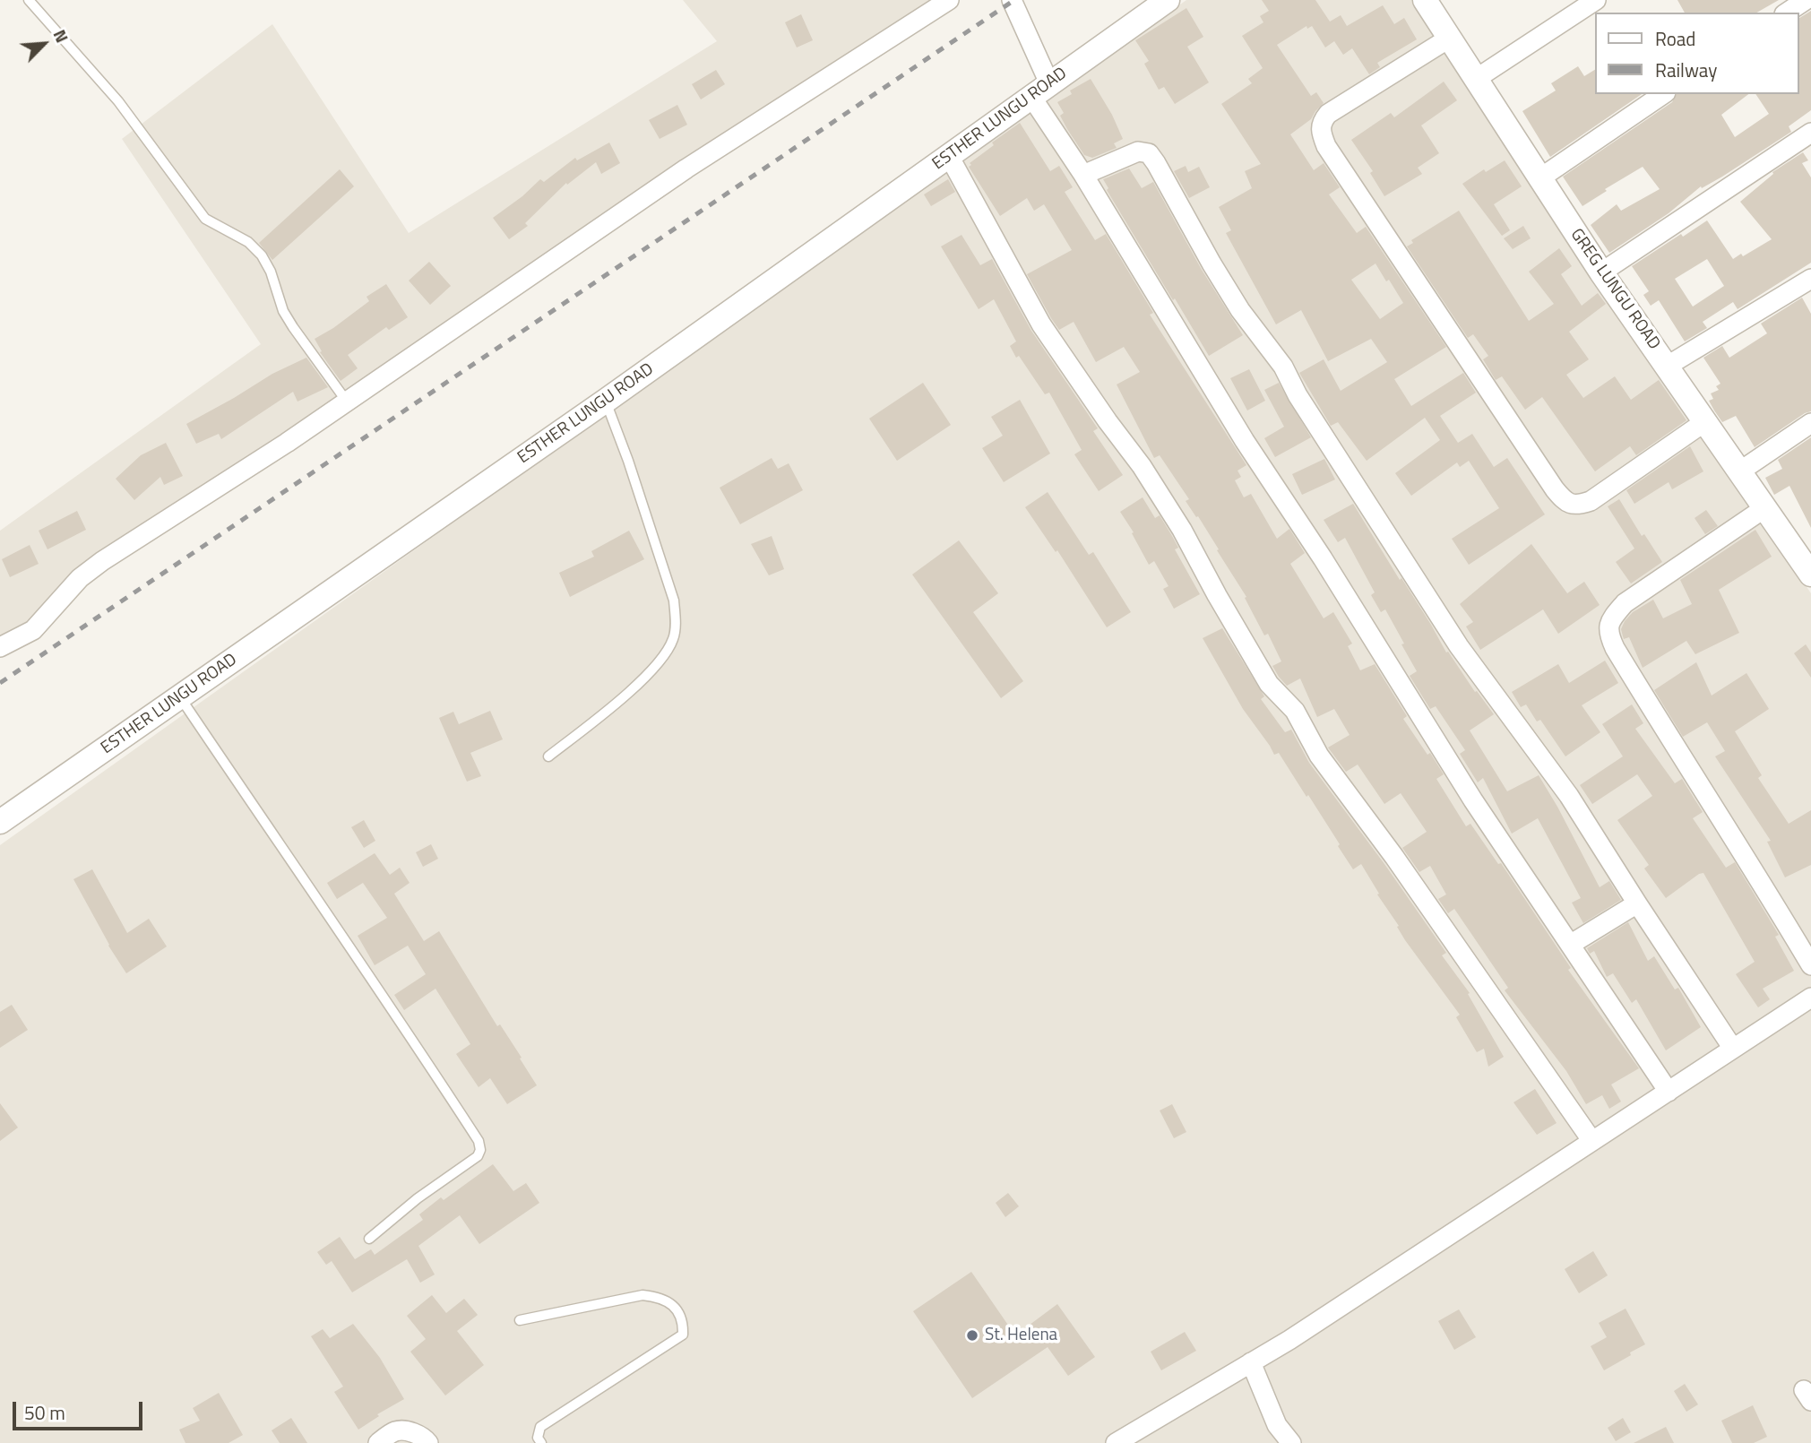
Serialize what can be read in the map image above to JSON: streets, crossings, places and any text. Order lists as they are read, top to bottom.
{
  "streets": {
    "street": ["ESTHER LUNGU ROAD", "GREG LUNGU ROAD"]
  },
  "places": ["St. Helena"],
  "legend": ["Road", "Railway"],
  "scale_bar": "50 m",
  "north": "top right"
}
